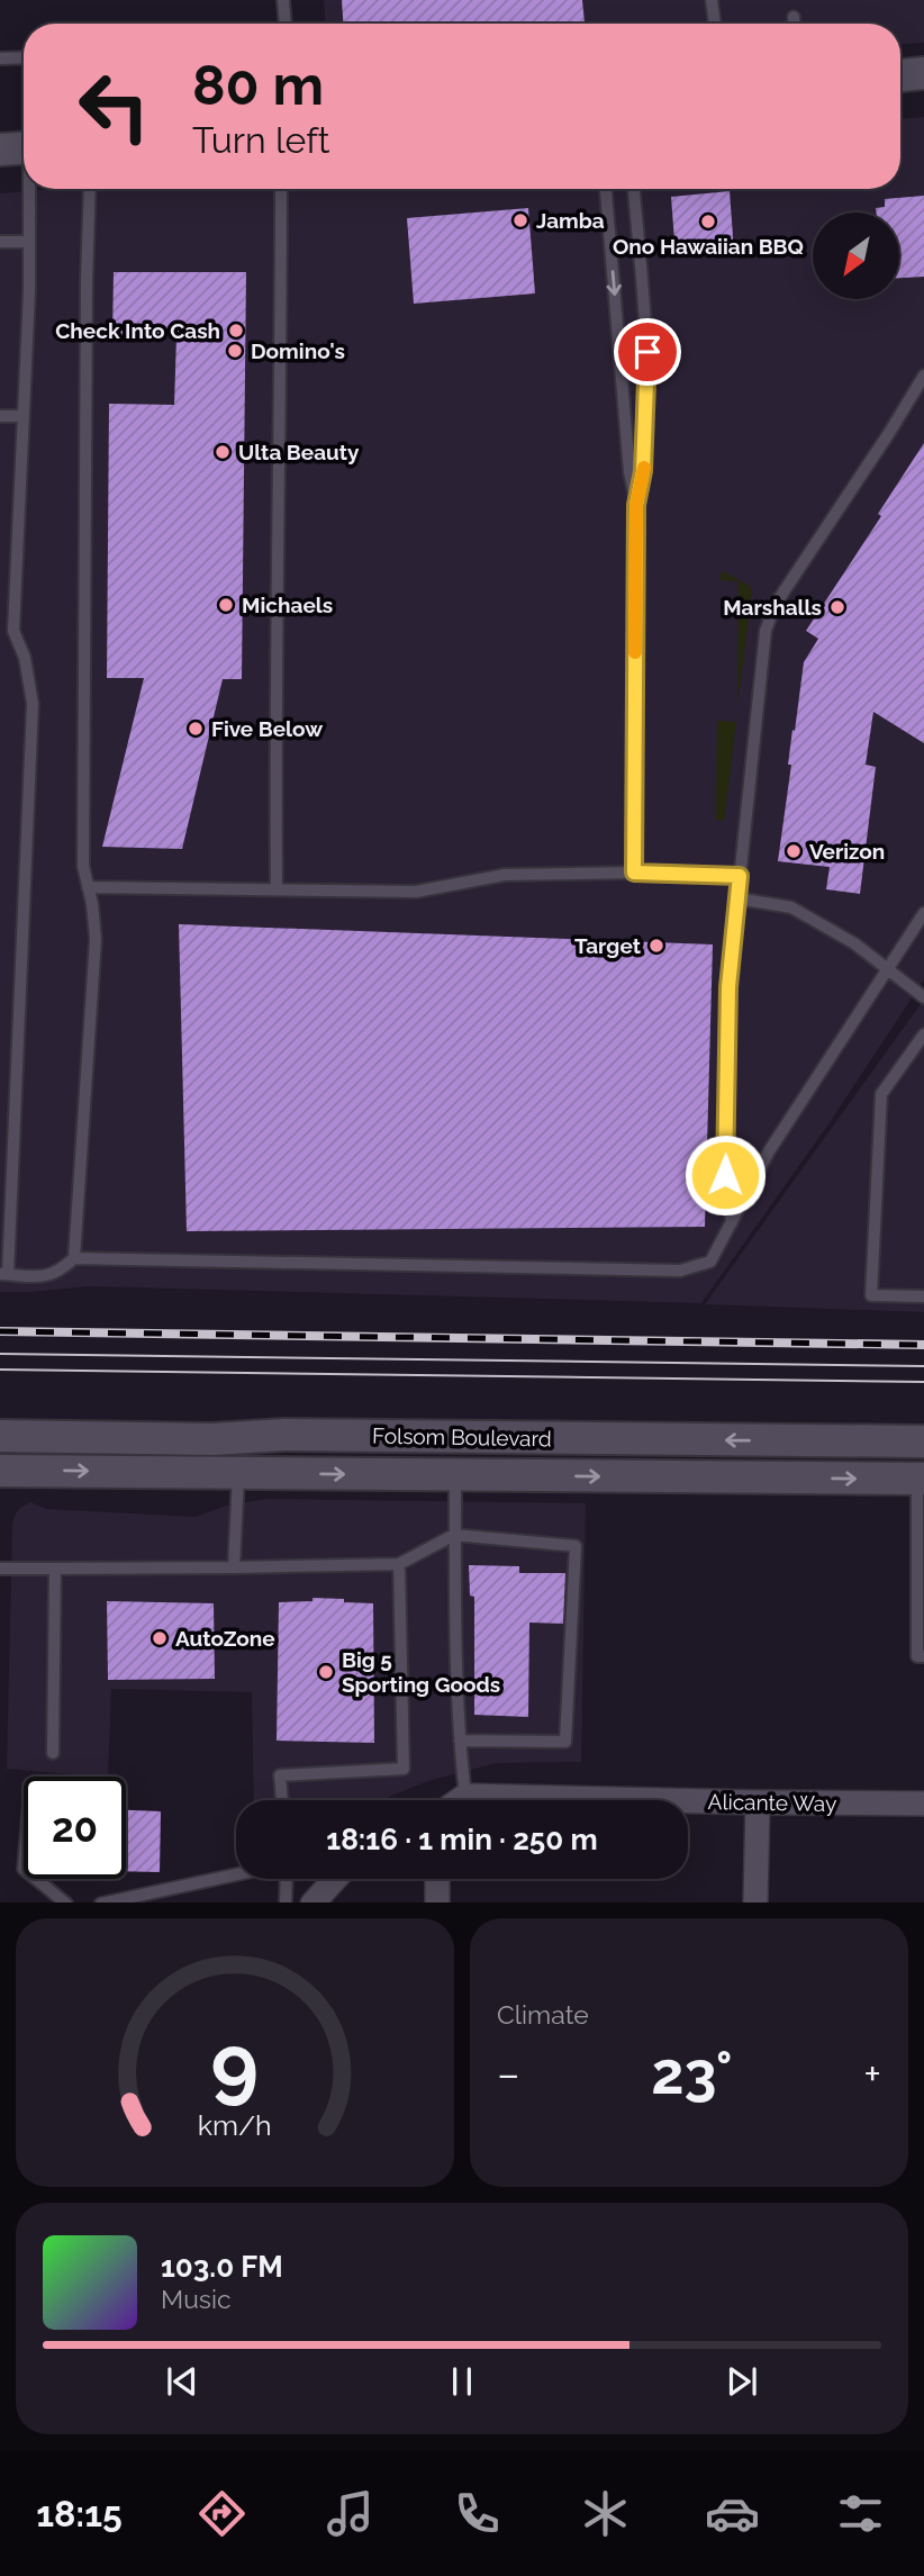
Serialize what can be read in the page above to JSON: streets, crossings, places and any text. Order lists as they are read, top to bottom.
{
  "streets": {
    "main road": ["Folsom Boulevard"],
    "street": ["Alicante Way"]
  },
  "places": [
    "Jamba",
    "Ono Hawaiian BBQ",
    "Check Into Cash",
    "Domino's",
    "Ulta Beauty",
    "Michaels",
    "Marshalls",
    "Five Below",
    "Verizon",
    "Target",
    "AutoZone",
    "Big 5 Sporting Goods"
  ],
  "north": "bottom left",
  "page": {
    "turn": ["80 m", "Turn left"],
    "limit": "20",
    "trip": "18:16 · 1 min · 250 m",
    "tile": "Climate",
    "heat": ["−", "23°", "+"],
    "song": ["103.0 FM", "Music"],
    "tabs": "18:15",
    "gauge": ["9", "km/h"]
  }
}
